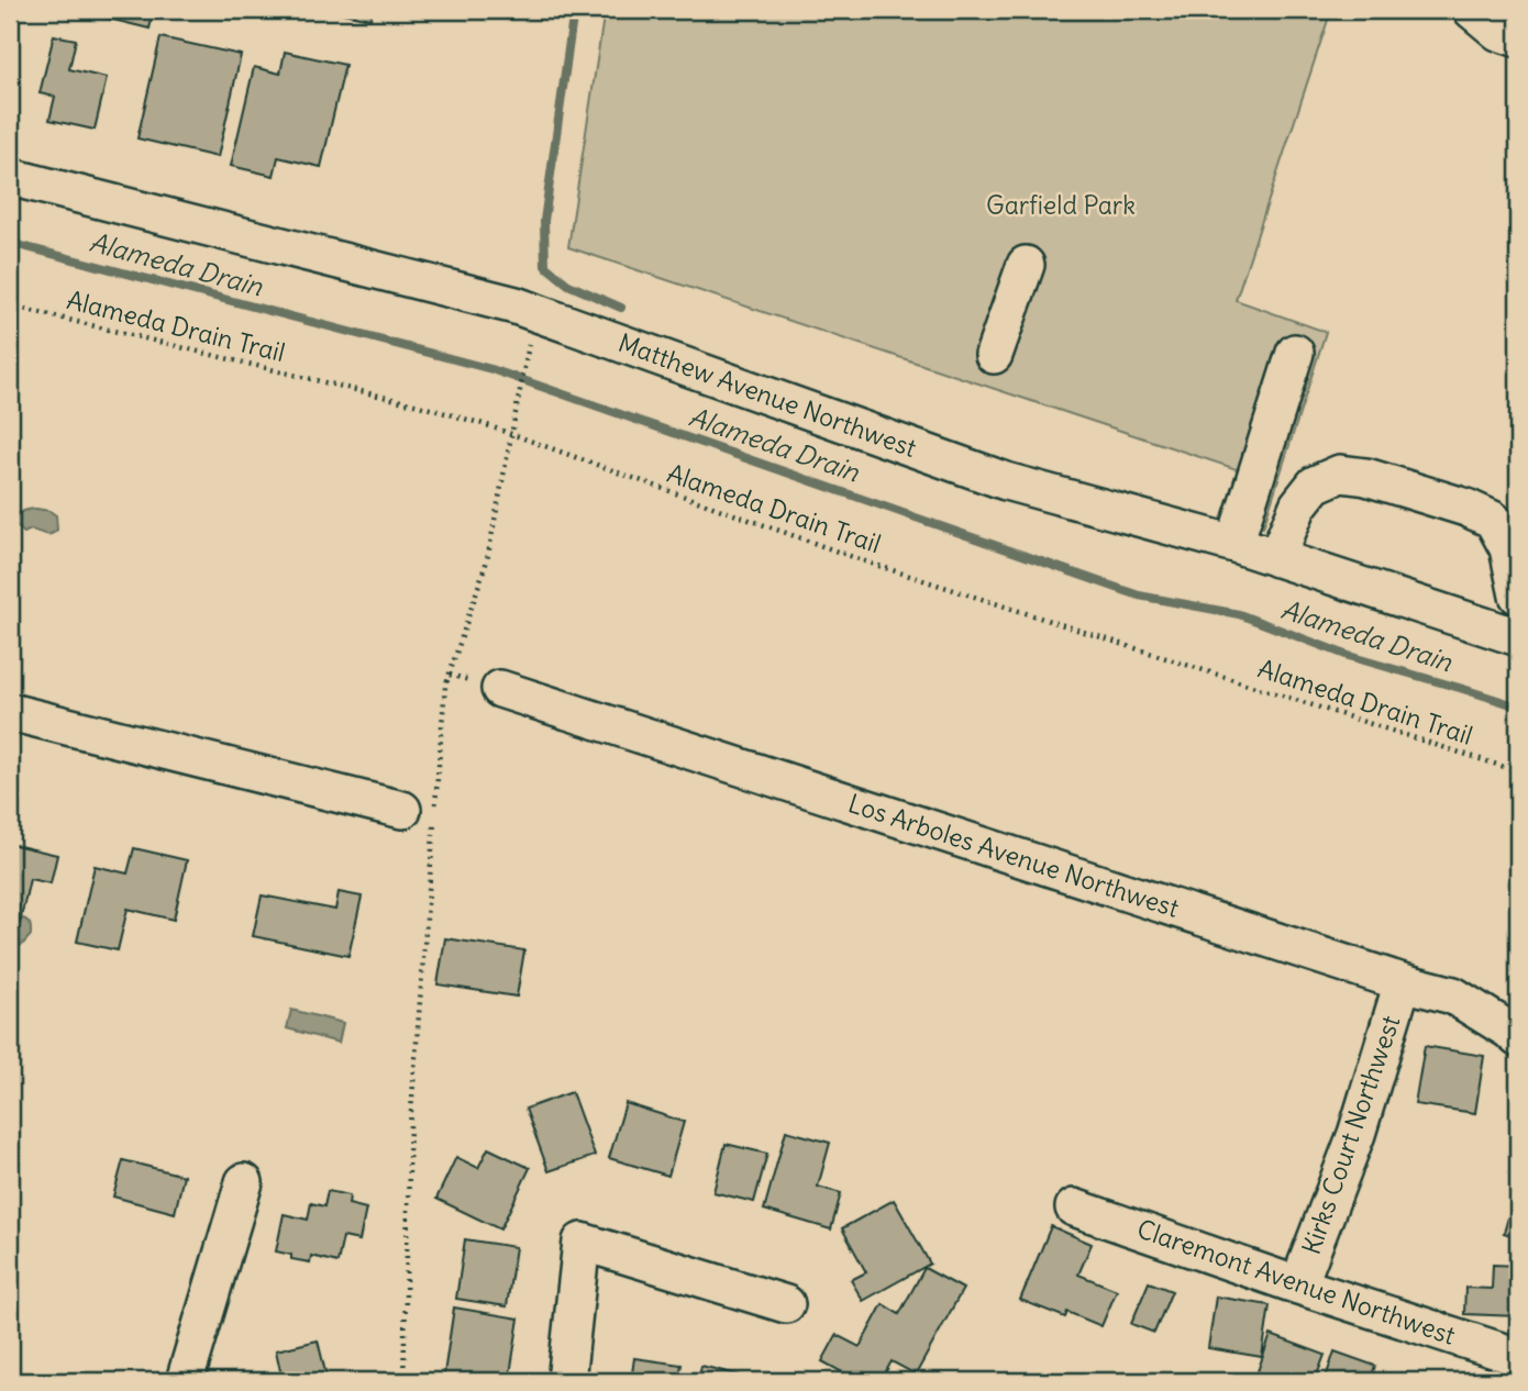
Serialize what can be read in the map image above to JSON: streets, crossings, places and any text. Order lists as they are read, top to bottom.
{
  "streets": {
    "street": [
      "Matthew Avenue Northwest",
      "Los Arboles Avenue Northwest",
      "Kirks Court Northwest",
      "Claremont Avenue Northwest"
    ],
    "path": ["Alameda Drain Trail"]
  },
  "crossings": [
    ["Los Arboles Avenue Northwest", "Kirks Court Northwest"],
    ["Kirks Court Northwest", "Claremont Avenue Northwest"]
  ],
  "water": ["Alameda Drain"],
  "parks": ["Garfield Park"]
}
